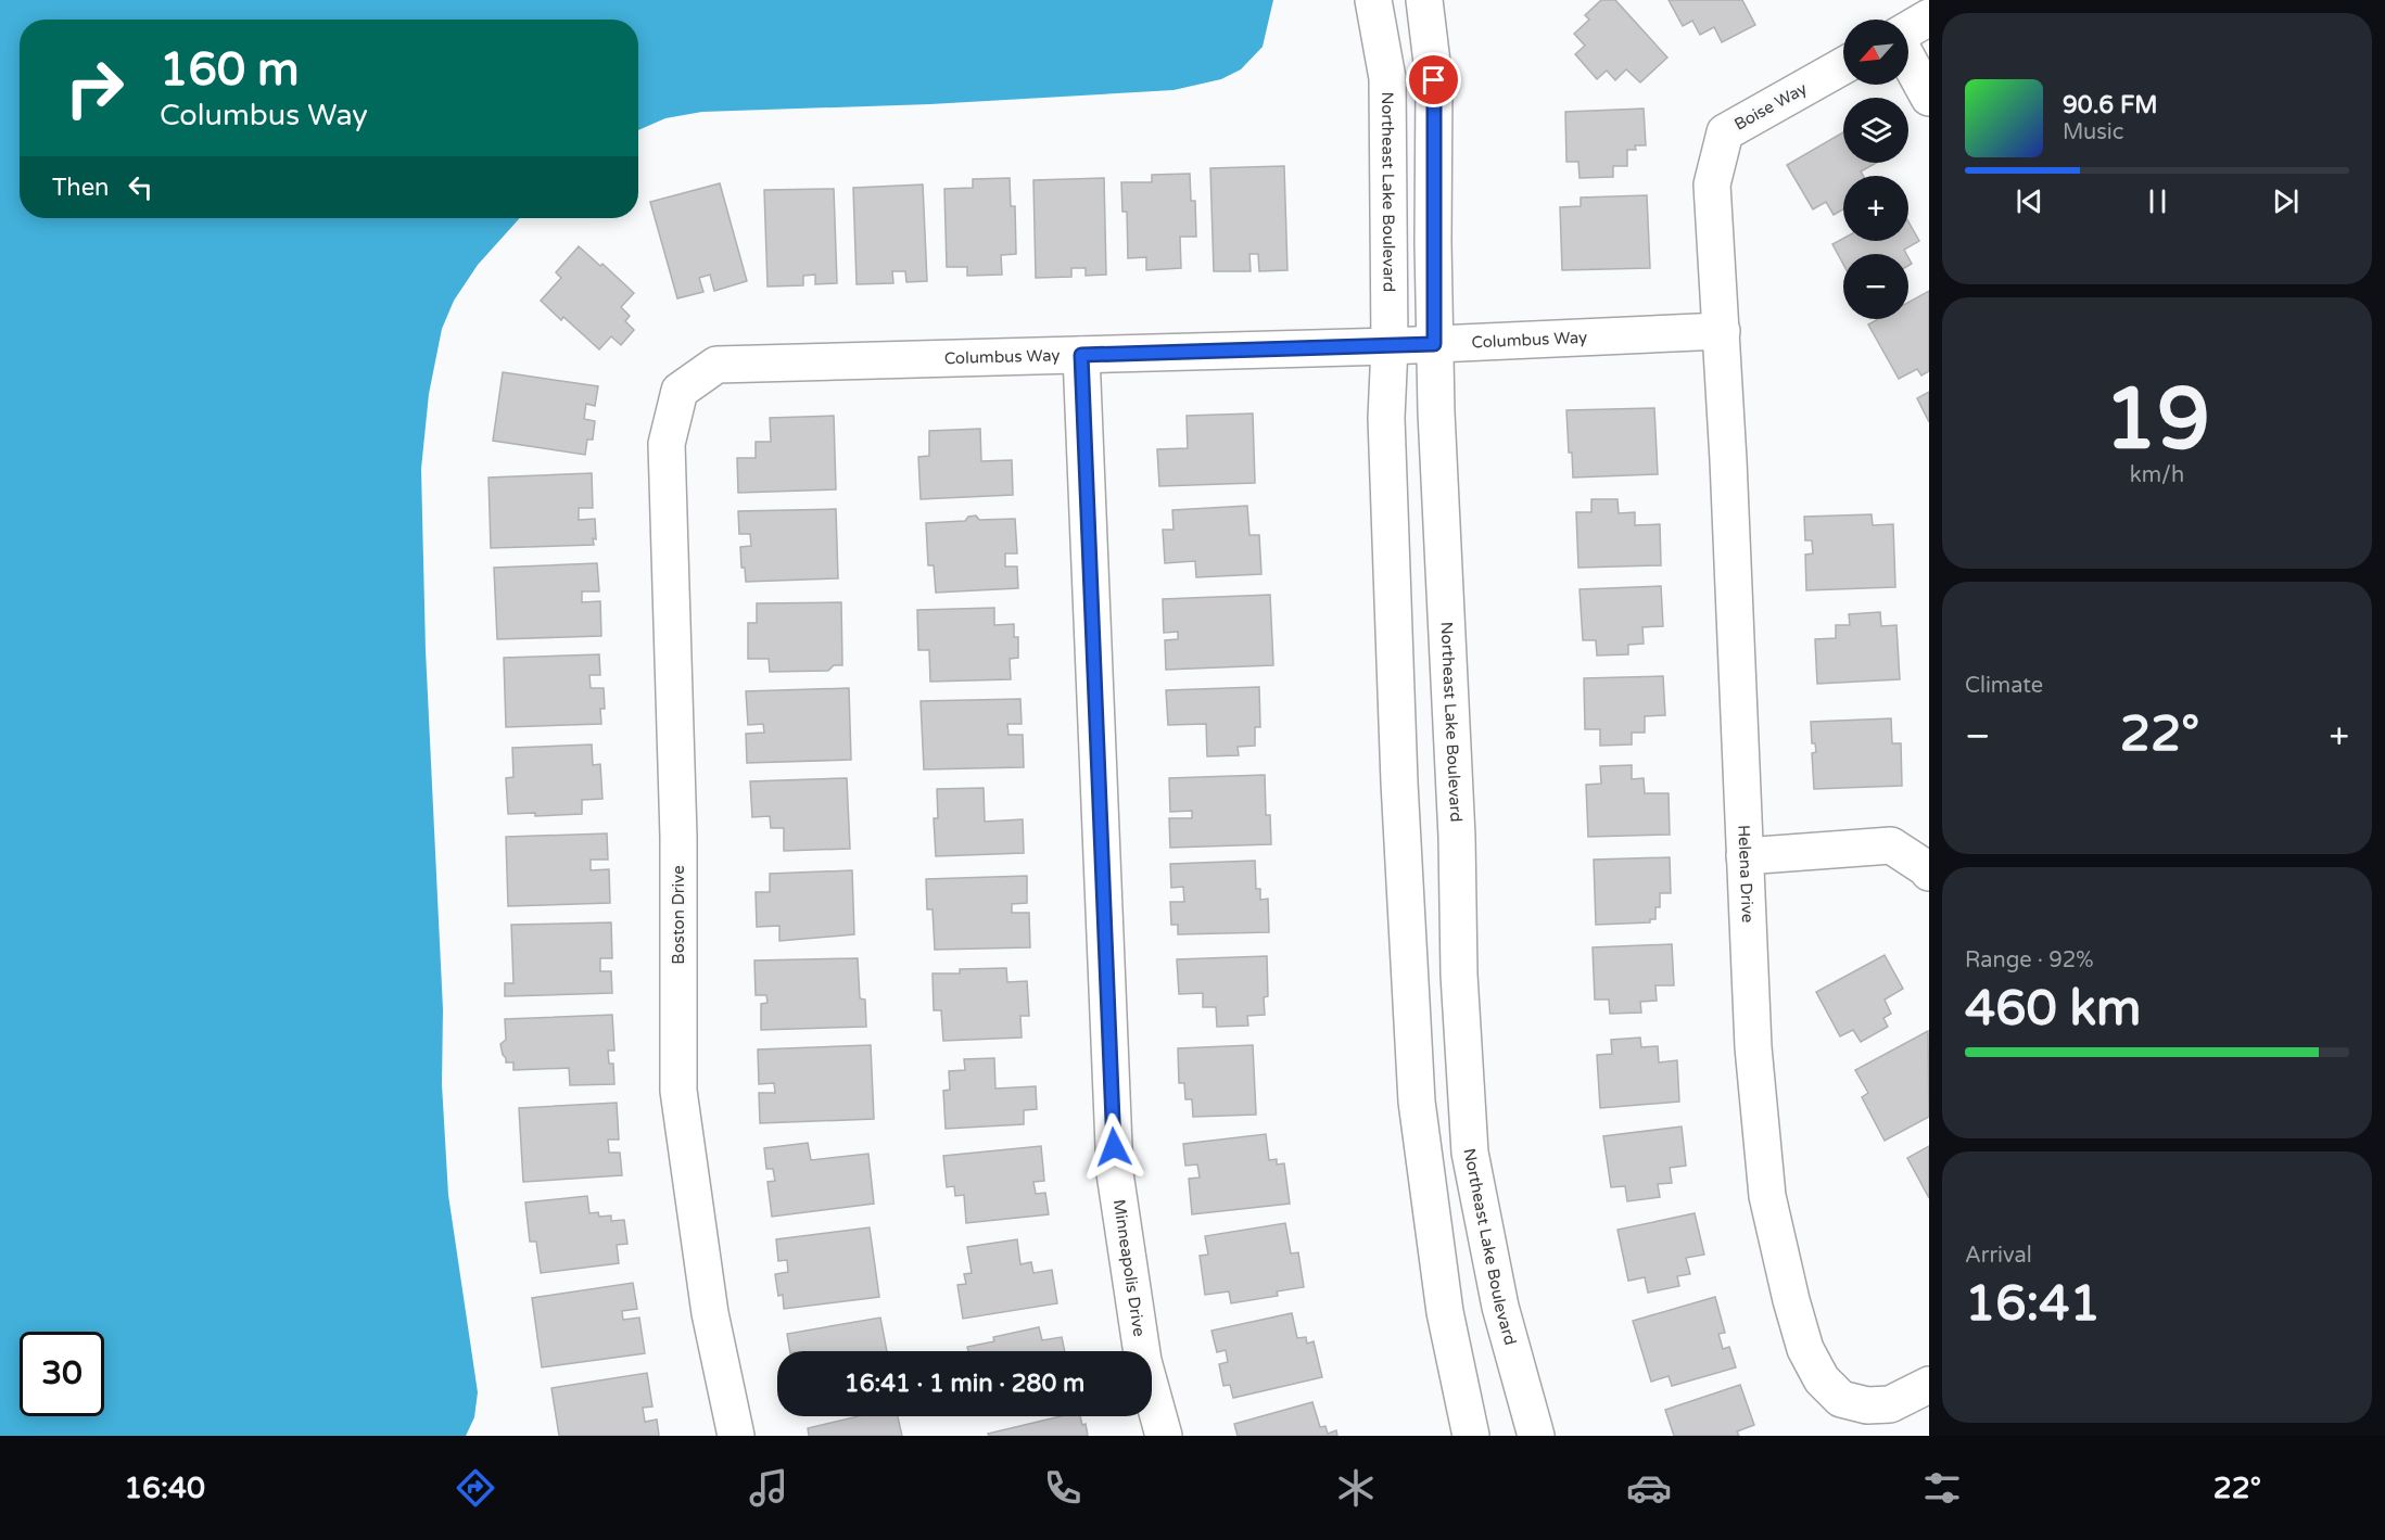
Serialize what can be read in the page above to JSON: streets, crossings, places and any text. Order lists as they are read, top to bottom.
{
  "streets": {
    "street": [
      "Boise Way",
      "Northeast Lake Boulevard",
      "Columbus Way",
      "Helena Drive",
      "Boston Drive",
      "Minneapolis Drive"
    ]
  },
  "crossings": [
    ["Boise Way", "Columbus Way"],
    ["Boise Way", "Helena Drive"],
    ["Northeast Lake Boulevard", "Columbus Way"],
    ["Columbus Way", "Helena Drive"],
    ["Columbus Way", "Boston Drive"],
    ["Columbus Way", "Minneapolis Drive"]
  ],
  "north": "bottom left",
  "page": {
    "map_buttons": ["+", "−"],
    "turn": ["160 m", "Columbus Way"],
    "song": ["90.6 FM", "Music"],
    "then": "Then",
    "tile": [
      ["19", "km/h"],
      "Climate",
      ["Range · 92%", "460 km"],
      ["Arrival", "16:41"]
    ],
    "heat": ["−", "22°", "+"],
    "limit": "30",
    "trip": "16:41 · 1 min · 280 m",
    "tabs": ["16:40", "22°"]
  }
}
